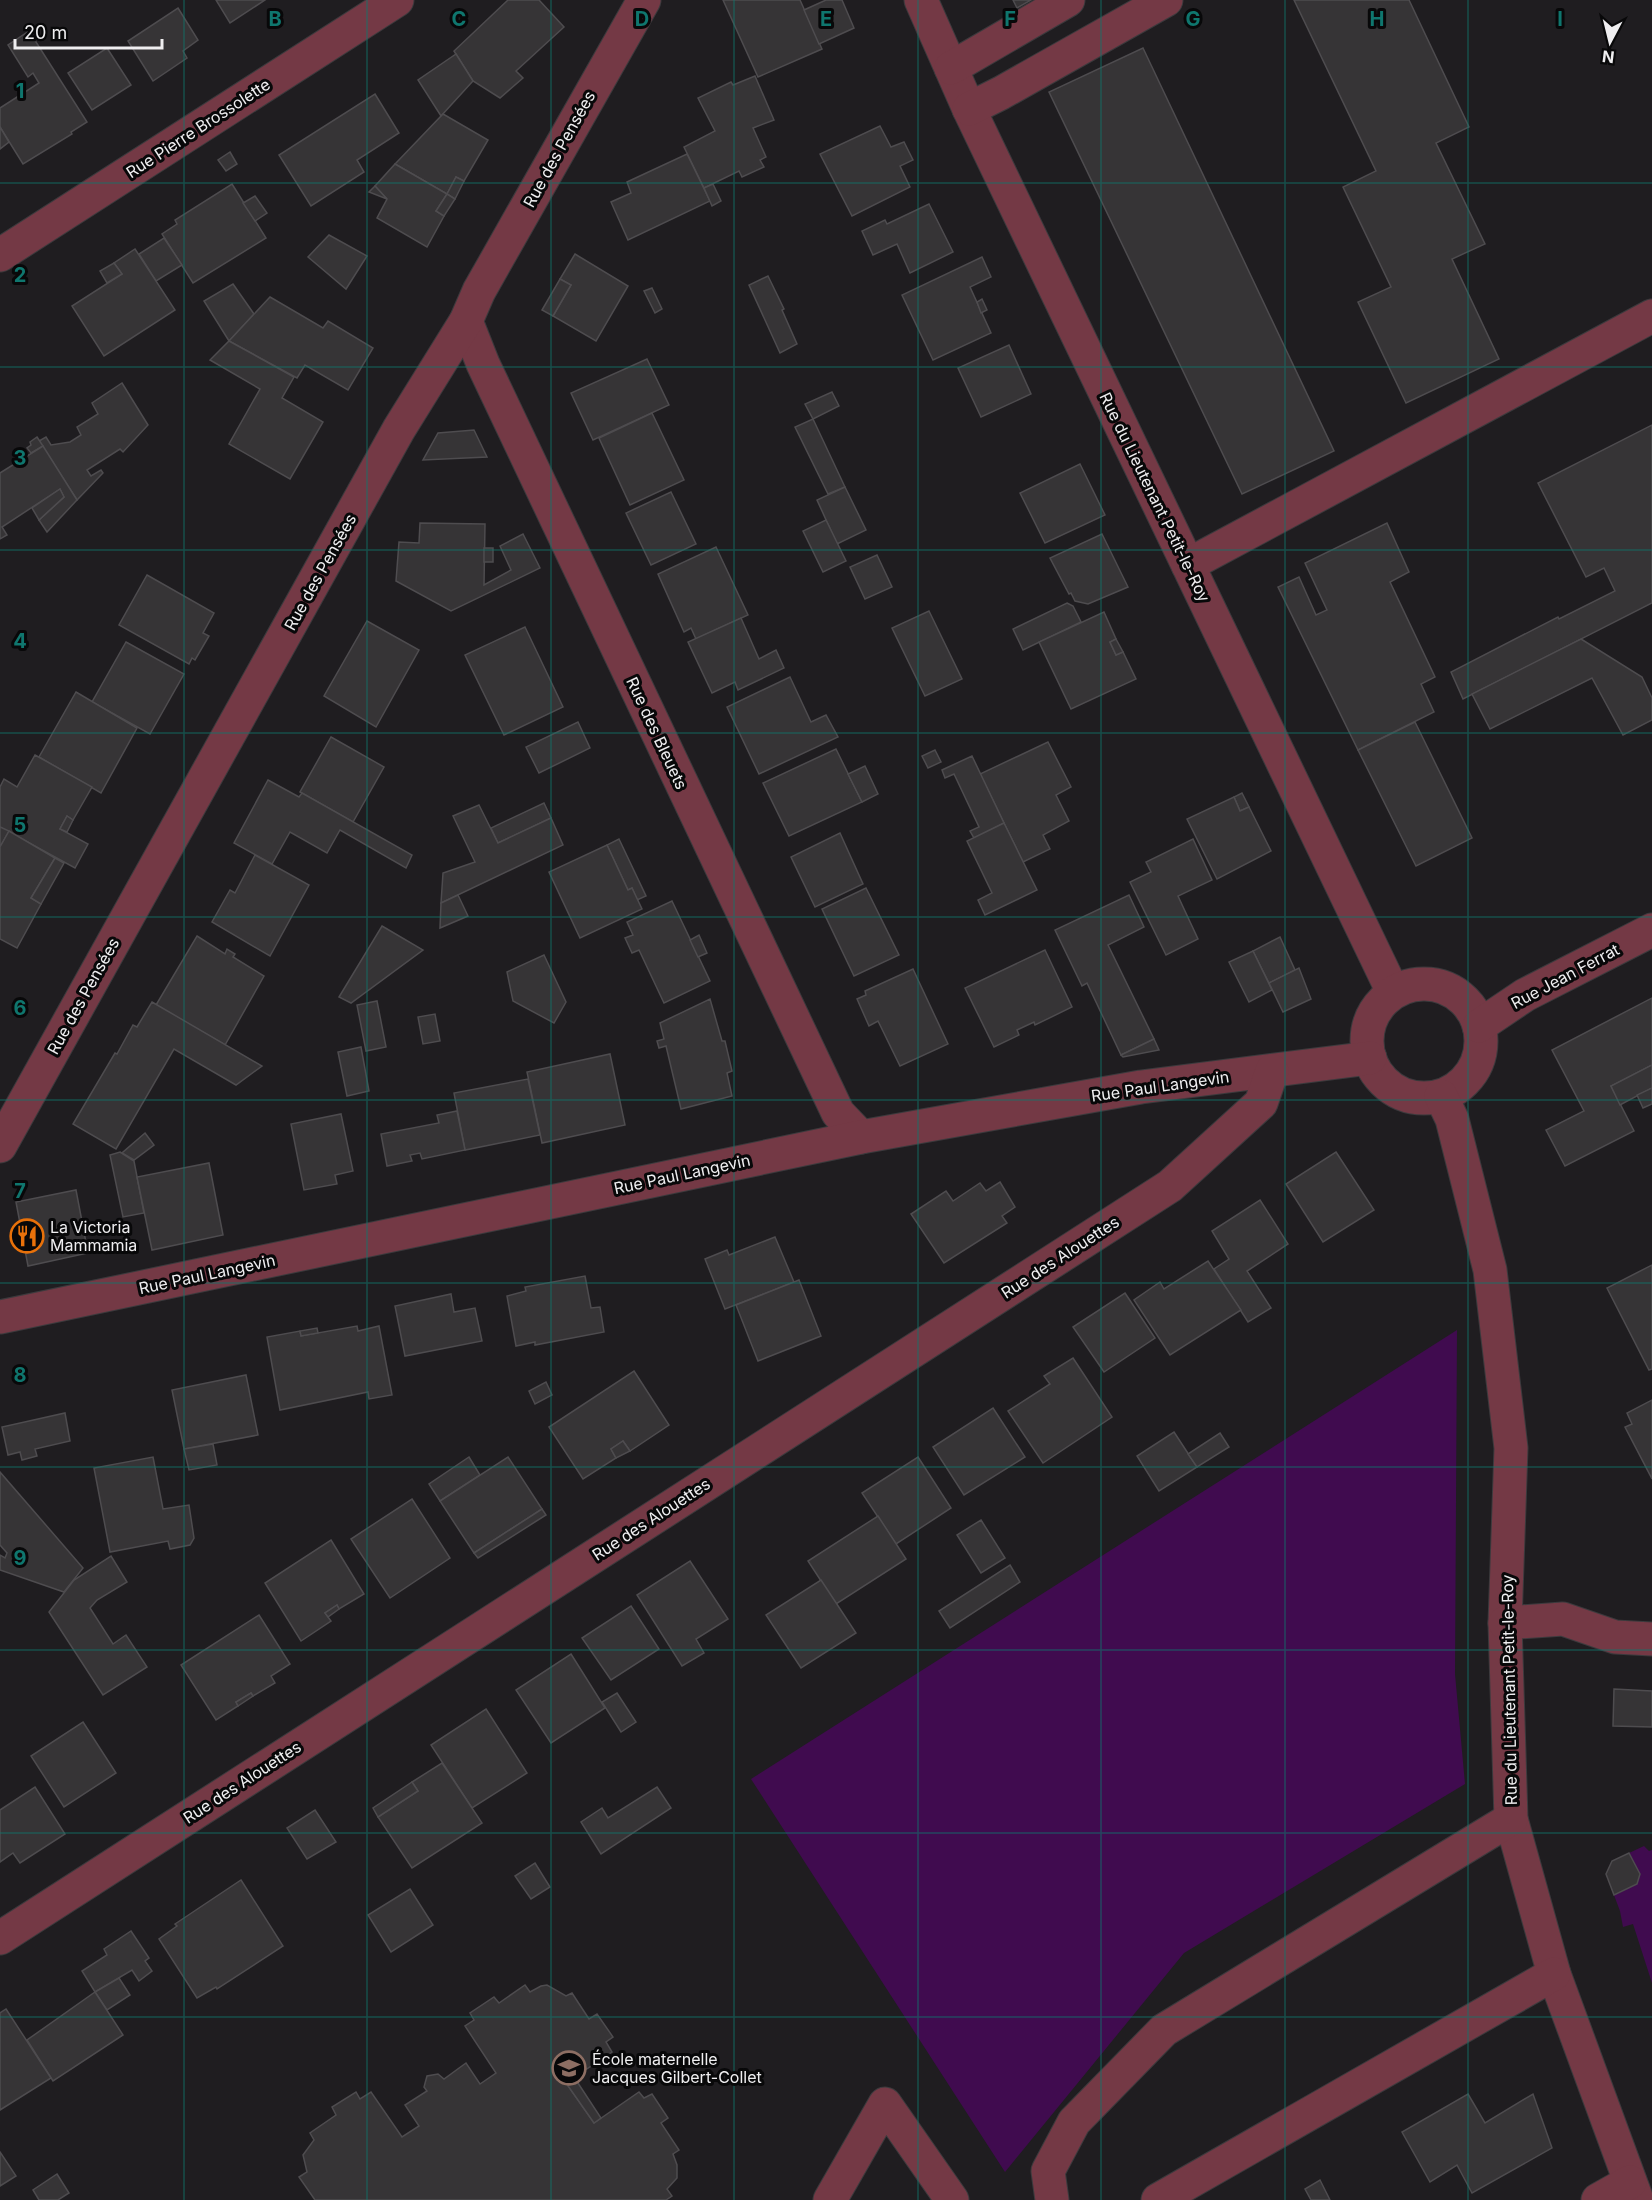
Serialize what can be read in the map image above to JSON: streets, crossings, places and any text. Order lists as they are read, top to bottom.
{
  "streets": {
    "street": [
      "Rue Pierre Brossolette",
      "Rue des Pensées",
      "Rue du Lieutenant Petit-le-Roy",
      "Rue des Bleuets",
      "Rue Jean Ferrat",
      "Rue Paul Langevin",
      "Rue des Alouettes"
    ]
  },
  "crossings": [
    ["Rue des Pensées", "Rue des Bleuets"],
    ["Rue du Lieutenant Petit-le-Roy", "Rue Jean Ferrat"],
    ["Rue du Lieutenant Petit-le-Roy", "Rue Paul Langevin"],
    ["Rue des Bleuets", "Rue Paul Langevin"],
    ["Rue Jean Ferrat", "Rue Paul Langevin"],
    ["Rue Paul Langevin", "Rue des Alouettes"]
  ],
  "places": {
    "restaurant": ["La Victoria Mammamia"],
    "school or university": ["École maternelle Jacques Gilbert-Collet"]
  },
  "scale_bar": "20 m",
  "north": "bottom",
  "grid": {
    "columns": [
      "B",
      "C",
      "D",
      "E",
      "F",
      "G",
      "H",
      "I"
    ],
    "rows": [
      "1",
      "2",
      "3",
      "4",
      "5",
      "6",
      "7",
      "8",
      "9"
    ]
  }
}
